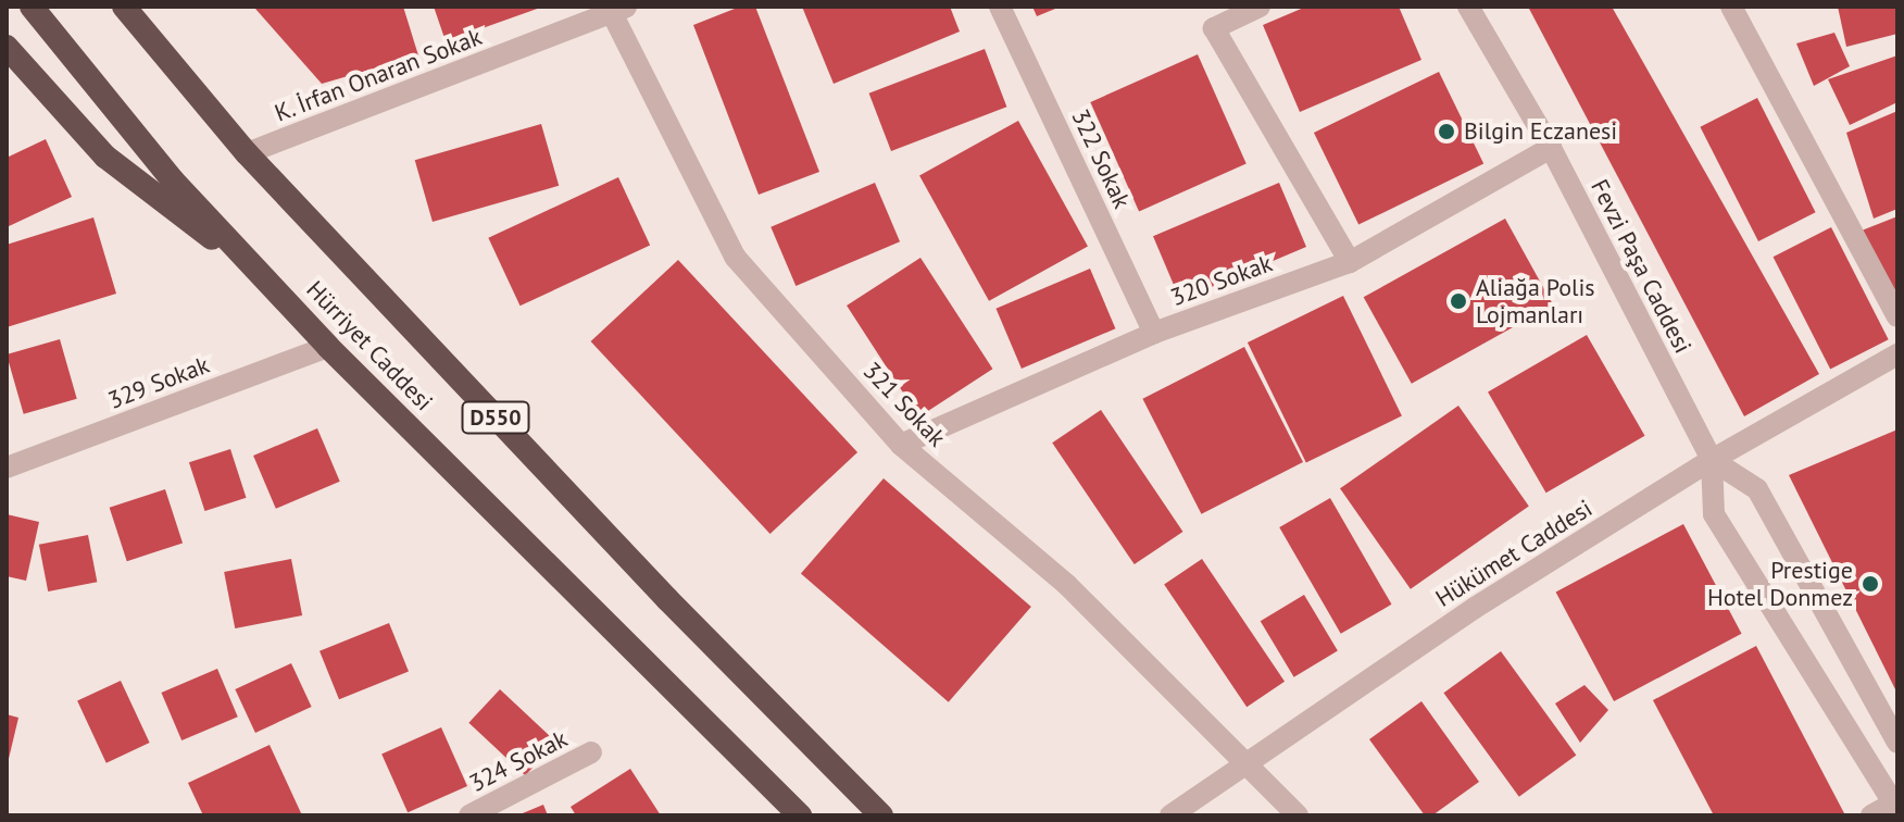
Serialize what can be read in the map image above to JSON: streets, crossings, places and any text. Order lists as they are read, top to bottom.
{
  "streets": {
    "highway": ["Hürriyet Caddesi", "D550"],
    "street": [
      "K. İrfan Onaran Sokak",
      "322 Sokak",
      "Fevzi Paşa Caddesi",
      "320 Sokak",
      "329 Sokak",
      "321 Sokak",
      "Hükümet Caddesi",
      "324 Sokak"
    ]
  },
  "crossings": [
    ["K. İrfan Onaran Sokak", "Hürriyet Caddesi"],
    ["K. İrfan Onaran Sokak", "321 Sokak"],
    ["322 Sokak", "320 Sokak"],
    ["Fevzi Paşa Caddesi", "320 Sokak"],
    ["Fevzi Paşa Caddesi", "Hükümet Caddesi"],
    ["320 Sokak", "321 Sokak"],
    ["Hürriyet Caddesi", "329 Sokak"],
    ["321 Sokak", "Hükümet Caddesi"]
  ],
  "places": ["Bilgin Eczanesi", "Aliağa Polis Lojmanları", "Prestige Hotel Donmez"]
}
